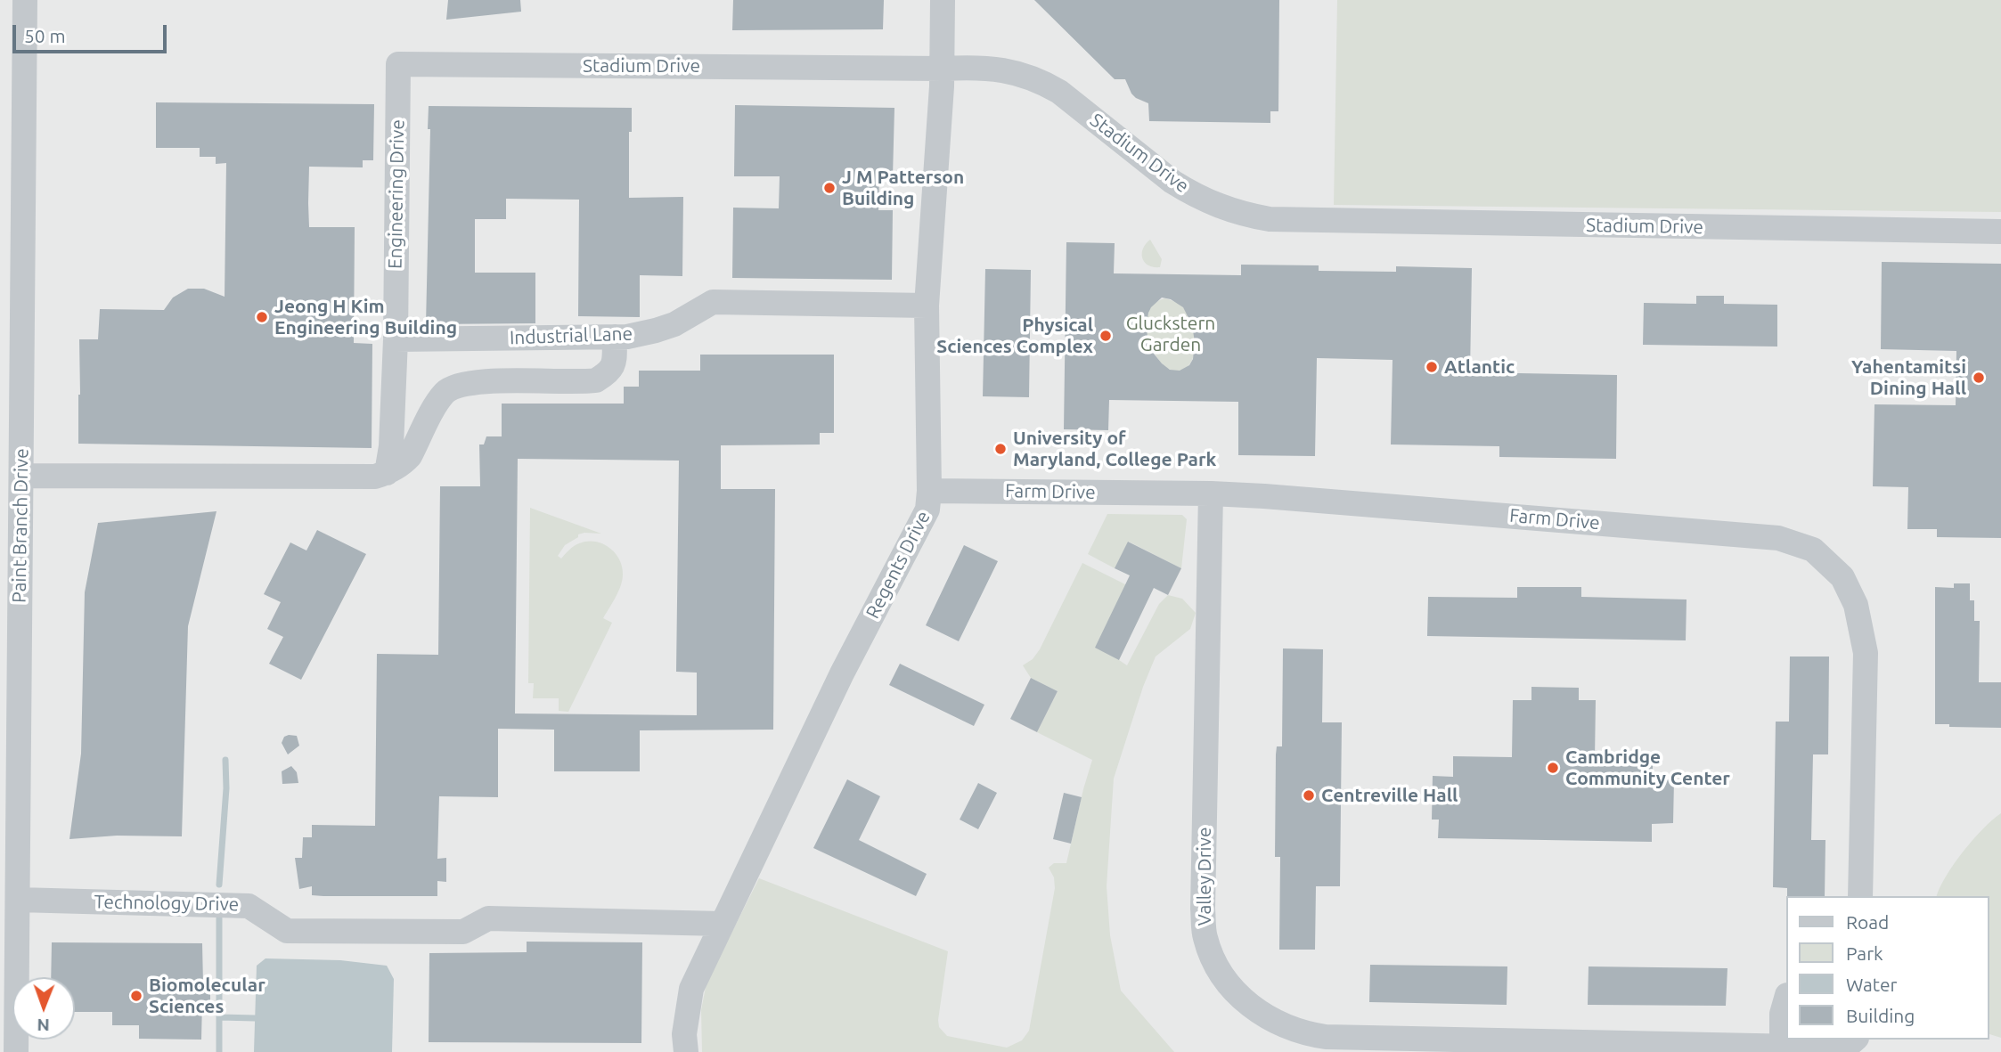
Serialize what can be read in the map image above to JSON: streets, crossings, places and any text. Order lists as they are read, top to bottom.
{
  "streets": {
    "street": [
      "Stadium Drive",
      "Engineering Drive",
      "Industrial Lane",
      "Farm Drive",
      "Paint Branch Drive",
      "Regents Drive",
      "Valley Drive",
      "Technology Drive"
    ]
  },
  "crossings": [
    ["Stadium Drive", "Engineering Drive"],
    ["Stadium Drive", "Regents Drive"],
    ["Engineering Drive", "Industrial Lane"],
    ["Industrial Lane", "Regents Drive"],
    ["Farm Drive", "Regents Drive"],
    ["Farm Drive", "Valley Drive"],
    ["Paint Branch Drive", "Technology Drive"],
    ["Regents Drive", "Technology Drive"]
  ],
  "parks": ["Gluckstern Garden"],
  "places": [
    "J M Patterson Building",
    "Jeong H Kim Engineering Building",
    "Physical Sciences Complex",
    "Atlantic",
    "Yahentamitsi Dining Hall",
    "University of Maryland, College Park",
    "Cambridge Community Center",
    "Centreville Hall",
    "Biomolecular Sciences"
  ],
  "legend": [
    "Road",
    "Park",
    "Water",
    "Building"
  ],
  "scale_bar": "50 m",
  "north": "bottom"
}
